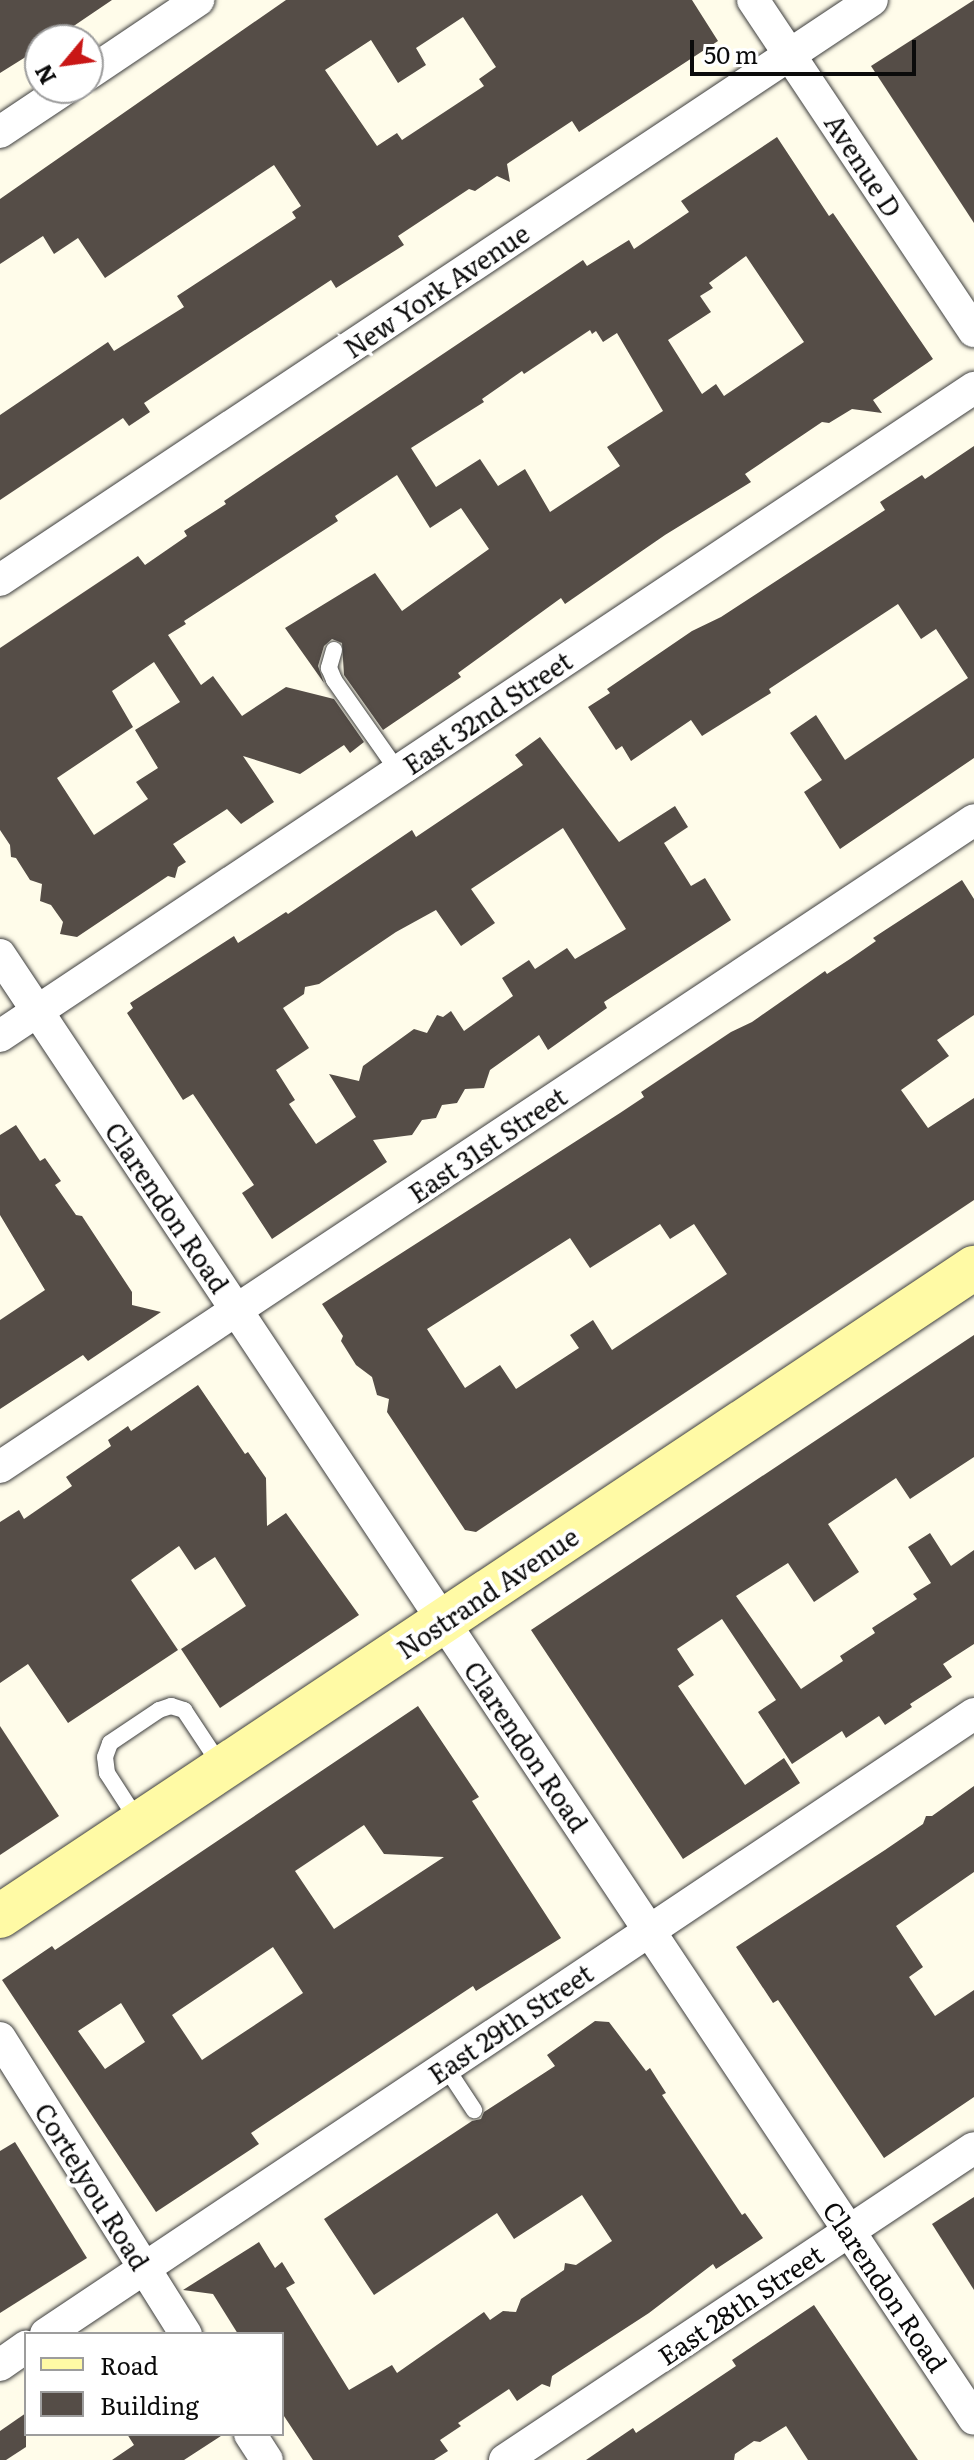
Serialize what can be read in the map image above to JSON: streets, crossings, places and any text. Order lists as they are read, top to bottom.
{
  "streets": {
    "main road": ["Nostrand Avenue"],
    "street": [
      "Avenue D",
      "New York Avenue",
      "East 32nd Street",
      "East 31st Street",
      "Clarendon Road",
      "East 29th Street",
      "Cortelyou Road",
      "East 28th Street"
    ]
  },
  "crossings": [
    ["Avenue D", "New York Avenue"],
    ["East 32nd Street", "Clarendon Road"],
    ["East 31st Street", "Clarendon Road"],
    ["Clarendon Road", "Nostrand Avenue"],
    ["Clarendon Road", "East 29th Street"],
    ["Clarendon Road", "East 28th Street"],
    ["East 29th Street", "Cortelyou Road"]
  ],
  "legend": ["Road", "Building"],
  "scale_bar": "50 m",
  "north": "bottom left"
}
